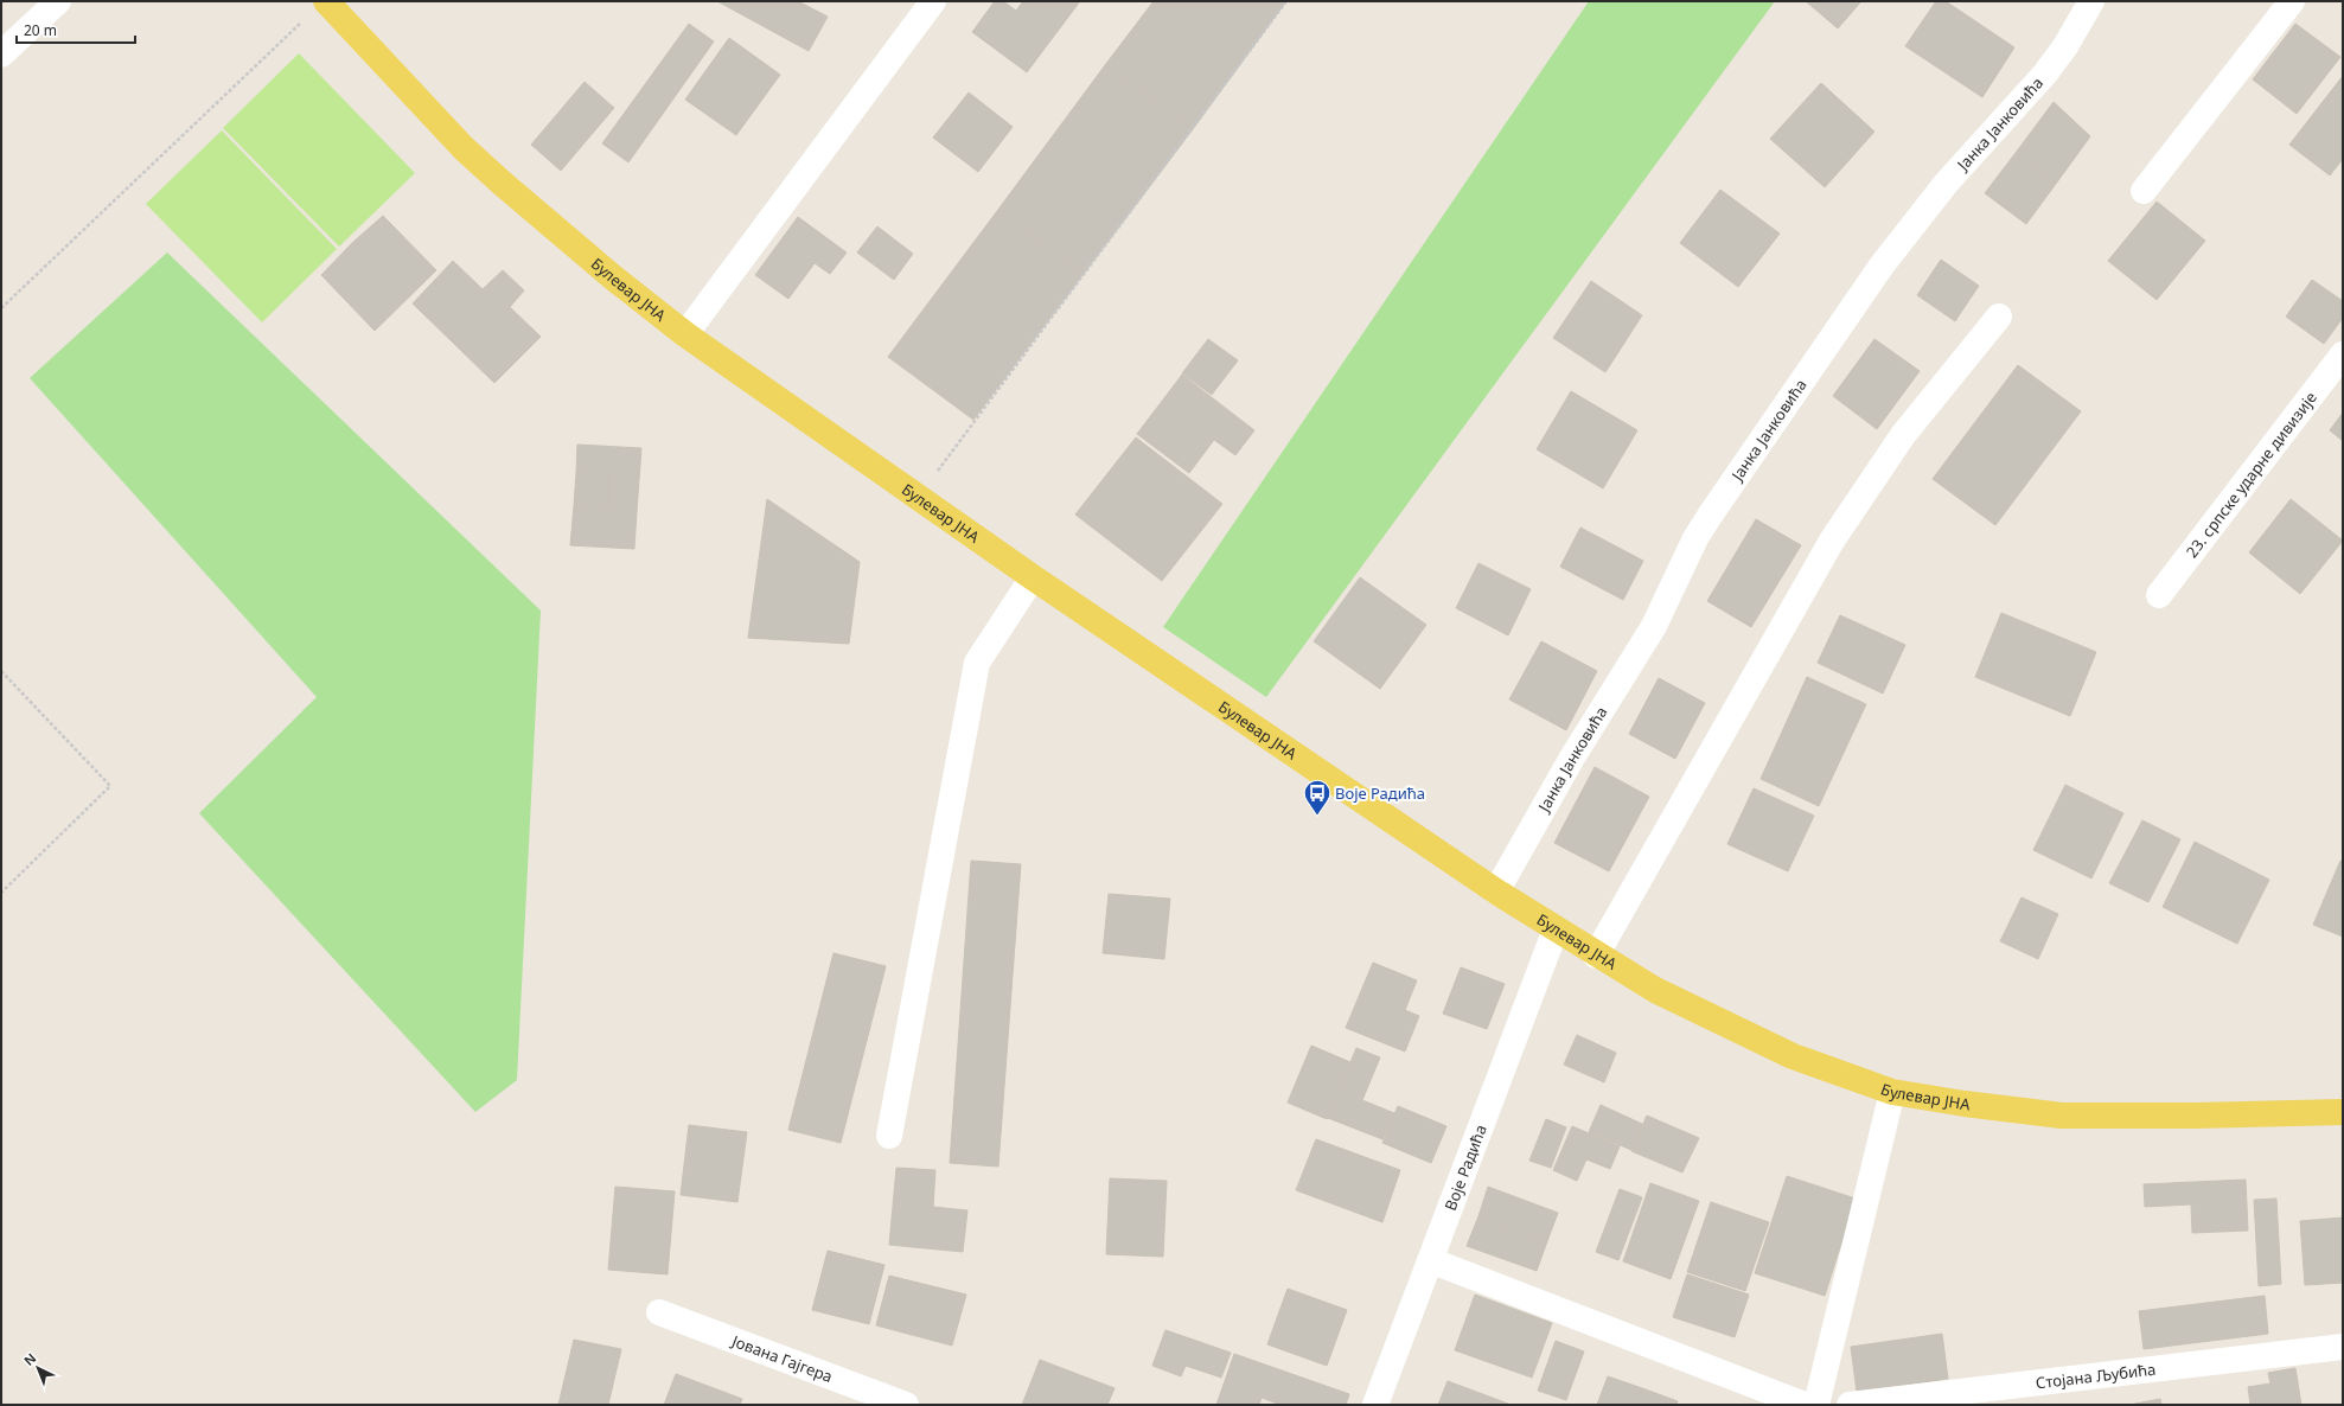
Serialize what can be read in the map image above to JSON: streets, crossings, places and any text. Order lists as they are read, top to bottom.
{
  "streets": {
    "main road": ["Булевар ЈНА"],
    "street": [
      "Јанка Јанковића",
      "23. српске ударне дивизије",
      "Воје Радића",
      "Јована Гајгера",
      "Стојана Љубића"
    ]
  },
  "crossings": [
    ["Јанка Јанковића", "Булевар ЈНА"],
    ["Булевар ЈНА", "Воје Радића"]
  ],
  "places": {
    "bus stop": ["Воје Радића"]
  },
  "scale_bar": "20 m",
  "north": "top left"
}
